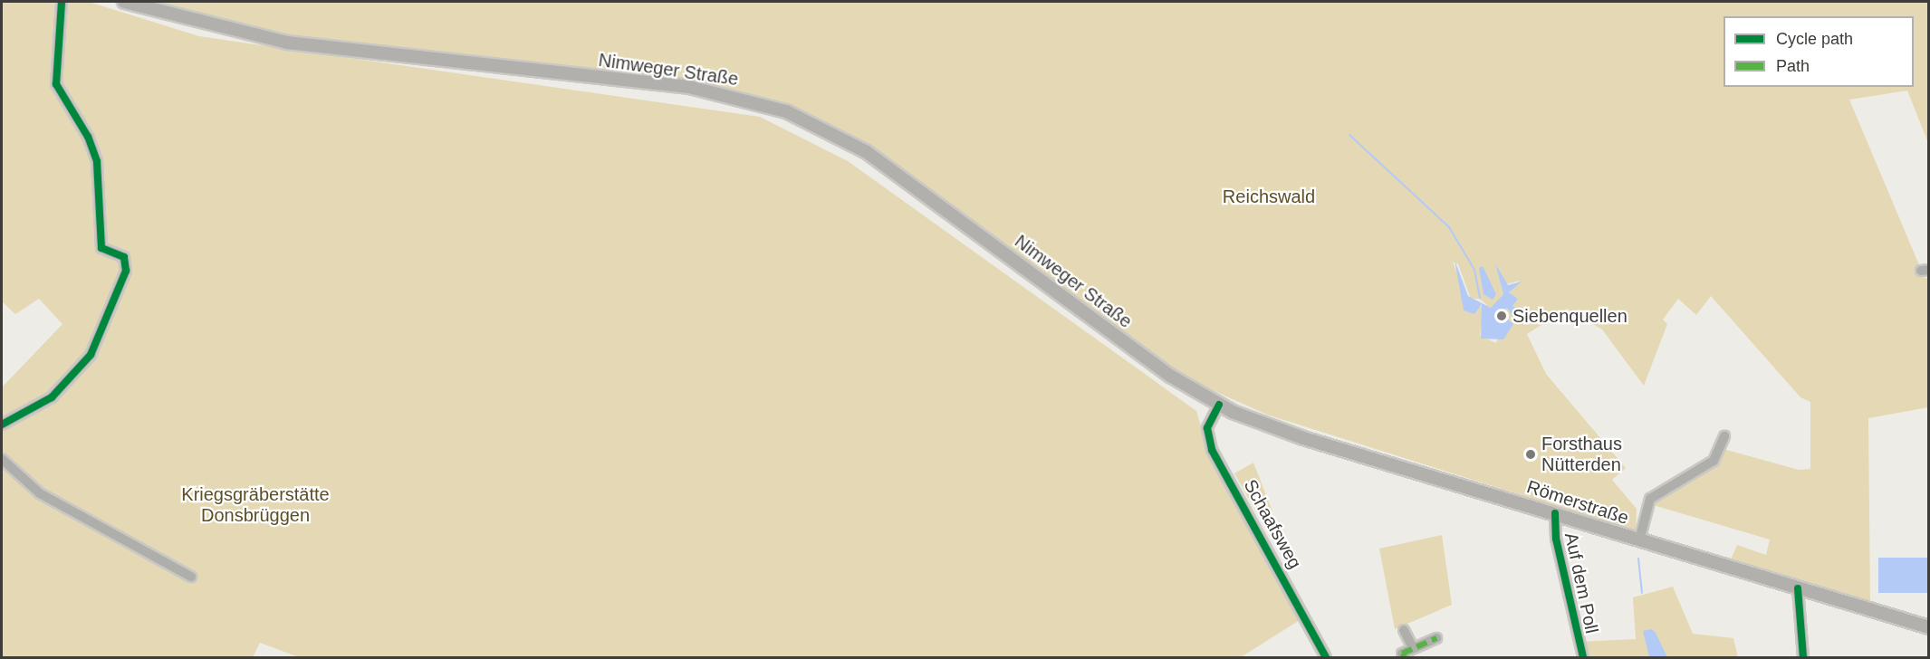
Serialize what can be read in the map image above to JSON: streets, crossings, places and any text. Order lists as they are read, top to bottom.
{
  "streets": {
    "main road": ["Nimweger Straße", "Römerstraße"],
    "street": ["Schaafsweg", "Auf dem Poll"]
  },
  "crossings": [
    ["Nimweger Straße", "Römerstraße"],
    ["Nimweger Straße", "Schaafsweg"],
    ["Römerstraße", "Schaafsweg"],
    ["Römerstraße", "Auf dem Poll"]
  ],
  "parks": ["Reichswald", "Kriegsgräberstätte Donsbrüggen"],
  "places": ["Siebenquellen", "Forsthaus Nütterden"],
  "legend": ["Cycle path", "Path"]
}
